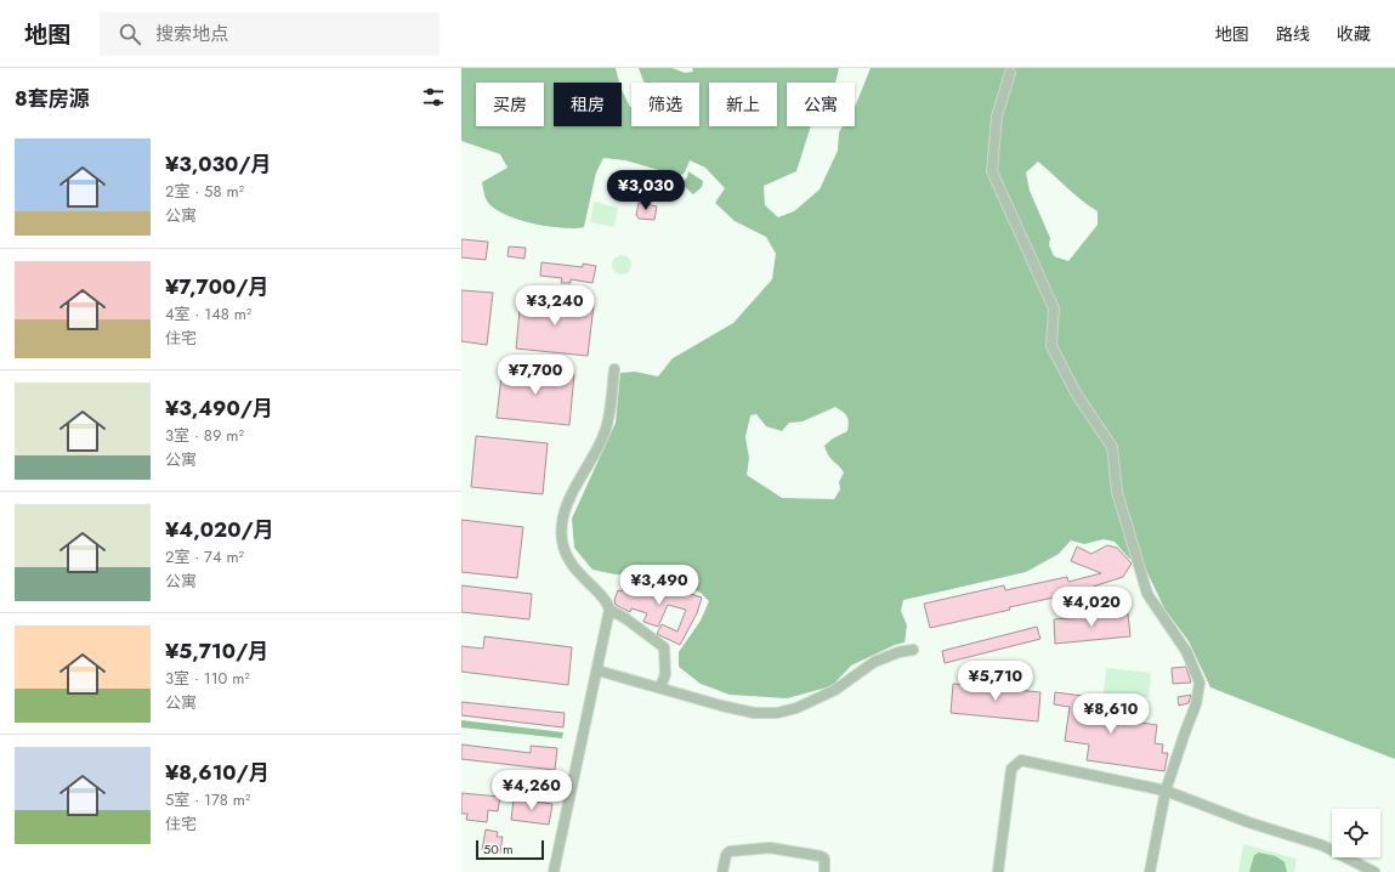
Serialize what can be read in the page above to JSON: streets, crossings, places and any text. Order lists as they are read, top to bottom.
{
  "scale_bar": "50 m",
  "page": {
    "header": "地图",
    "search": "搜索地点",
    "nav": ["地图", "路线", "收藏"],
    "heading": "8套房源",
    "chip": [
      "买房",
      "租房",
      "筛选",
      "新上",
      "公寓"
    ],
    "list": [
      {
        "name": "¥3,030/月",
        "note": "2室 · 58 m² · 公寓"
      },
      {
        "name": "¥7,700/月",
        "note": "4室 · 148 m² · 住宅"
      },
      {
        "name": "¥3,490/月",
        "note": "3室 · 89 m² · 公寓"
      },
      {
        "name": "¥4,020/月",
        "note": "2室 · 74 m² · 公寓"
      },
      {
        "name": "¥5,710/月",
        "note": "3室 · 110 m² · 公寓"
      },
      {
        "name": "¥8,610/月",
        "note": "5室 · 178 m² · 住宅"
      }
    ],
    "price": [
      "¥3,030",
      "¥3,240",
      "¥7,700",
      "¥3,490",
      "¥4,020",
      "¥5,710",
      "¥8,610",
      "¥4,260"
    ],
    "scale": "50 m"
  }
}
